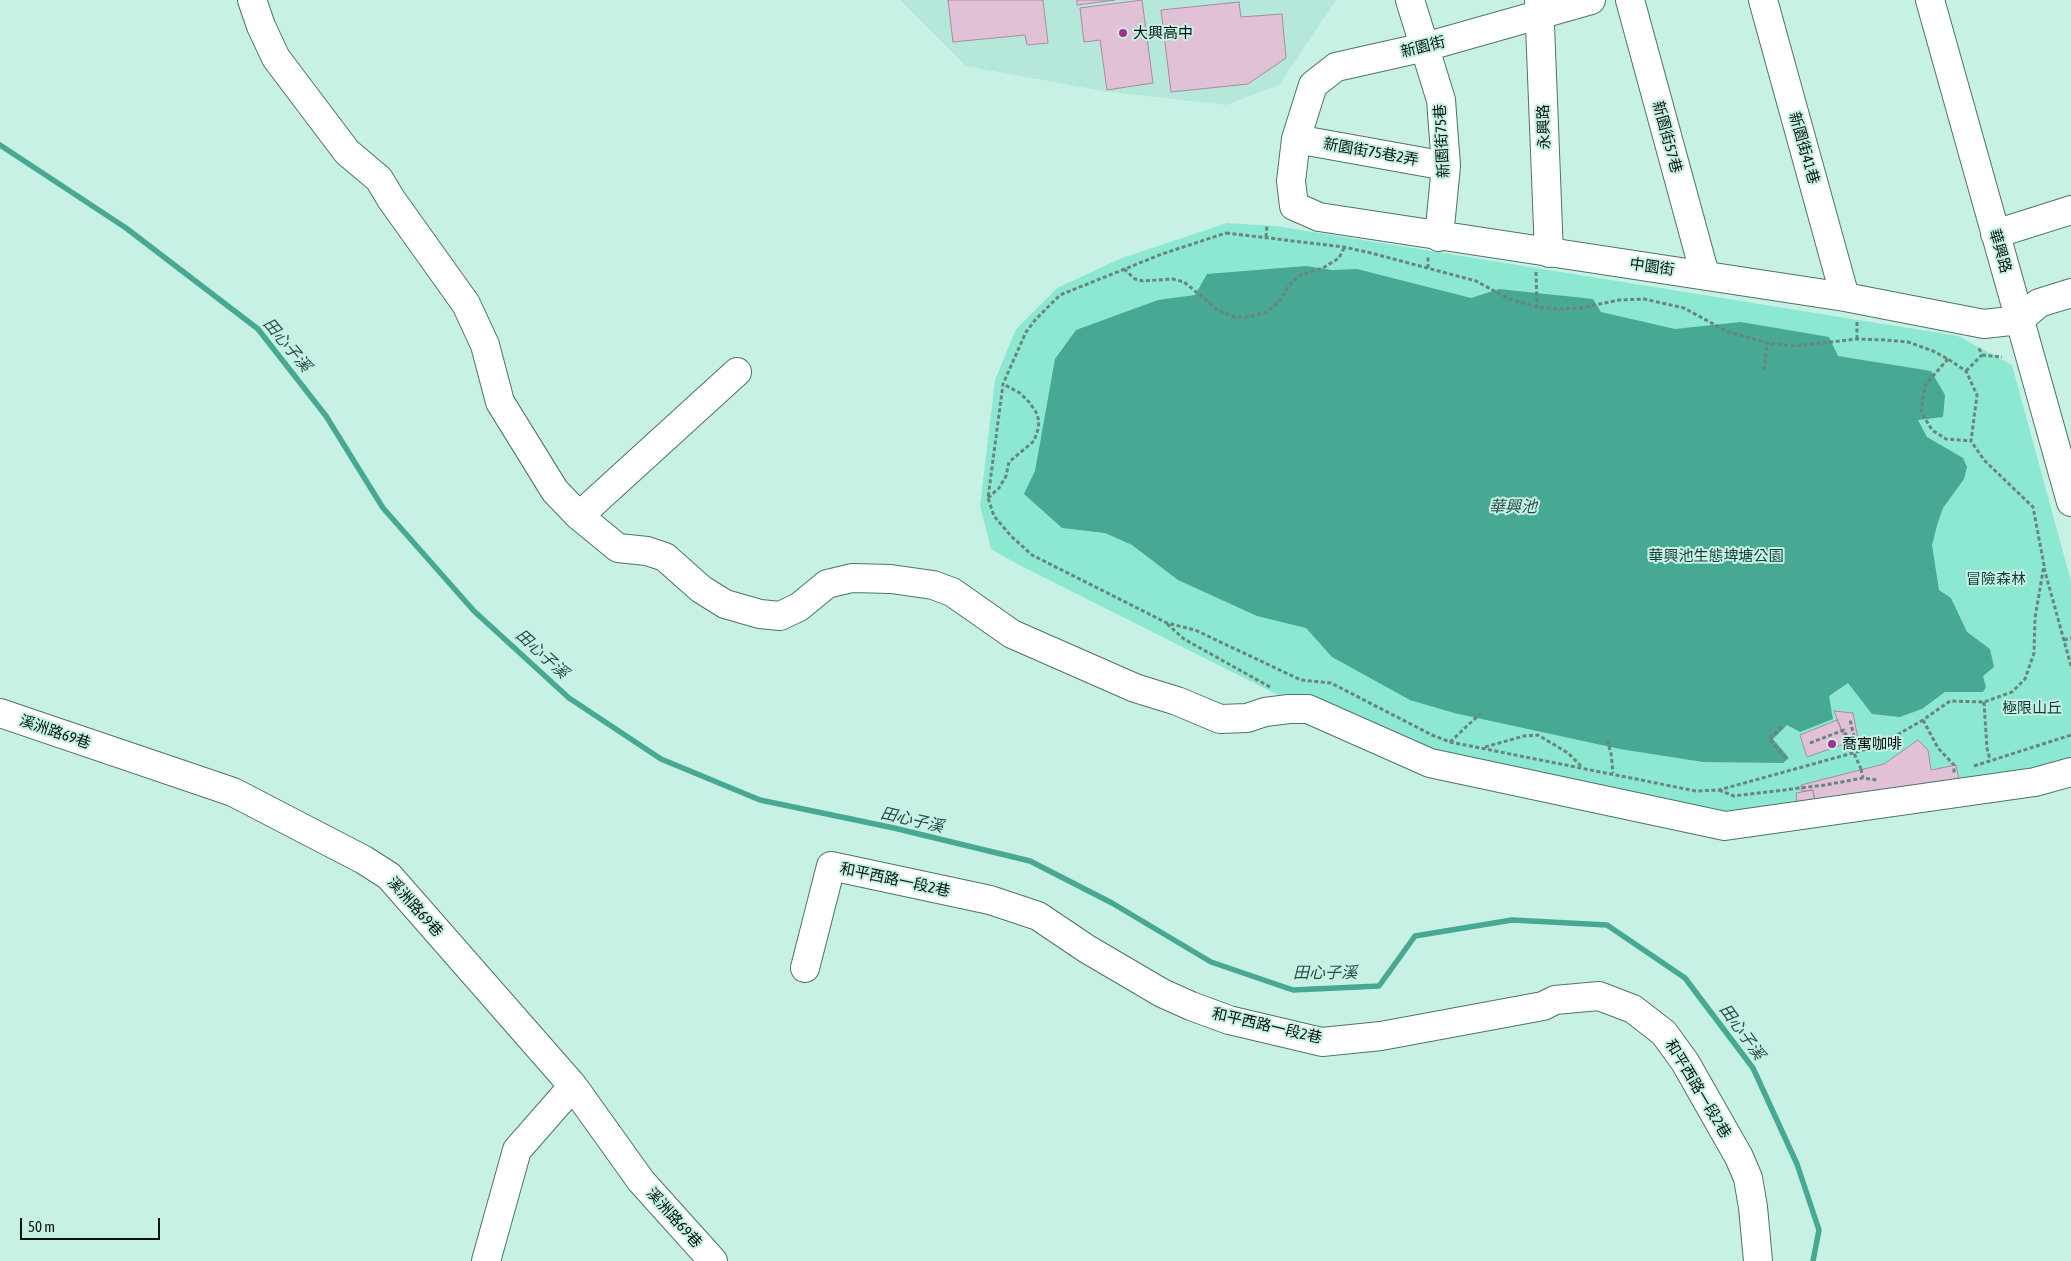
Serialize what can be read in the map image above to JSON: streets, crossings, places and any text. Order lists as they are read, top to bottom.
{
  "streets": {
    "street": [
      "新園街",
      "永興路",
      "新園街57巷",
      "新園街75巷",
      "新園街41巷",
      "新園街75巷2弄",
      "華興路",
      "中園街",
      "溪洲路69巷",
      "和平西路一段2巷"
    ]
  },
  "crossings": [
    ["新園街", "永興路"],
    ["新園街", "新園街75巷"],
    ["新園街", "新園街75巷2弄"],
    ["新園街", "中園街"],
    ["永興路", "中園街"],
    ["新園街57巷", "中園街"],
    ["新園街75巷", "新園街75巷2弄"],
    ["新園街75巷", "中園街"],
    ["新園街41巷", "中園街"],
    ["新園街75巷2弄", "中園街"],
    ["華興路", "中園街"]
  ],
  "water": ["田心子溪", "華興池"],
  "parks": ["華興池生態埤塘公園", "冒險森林", "極限山丘"],
  "places": ["大興高中", "喬寓咖啡"],
  "scale_bar": "50 m"
}
